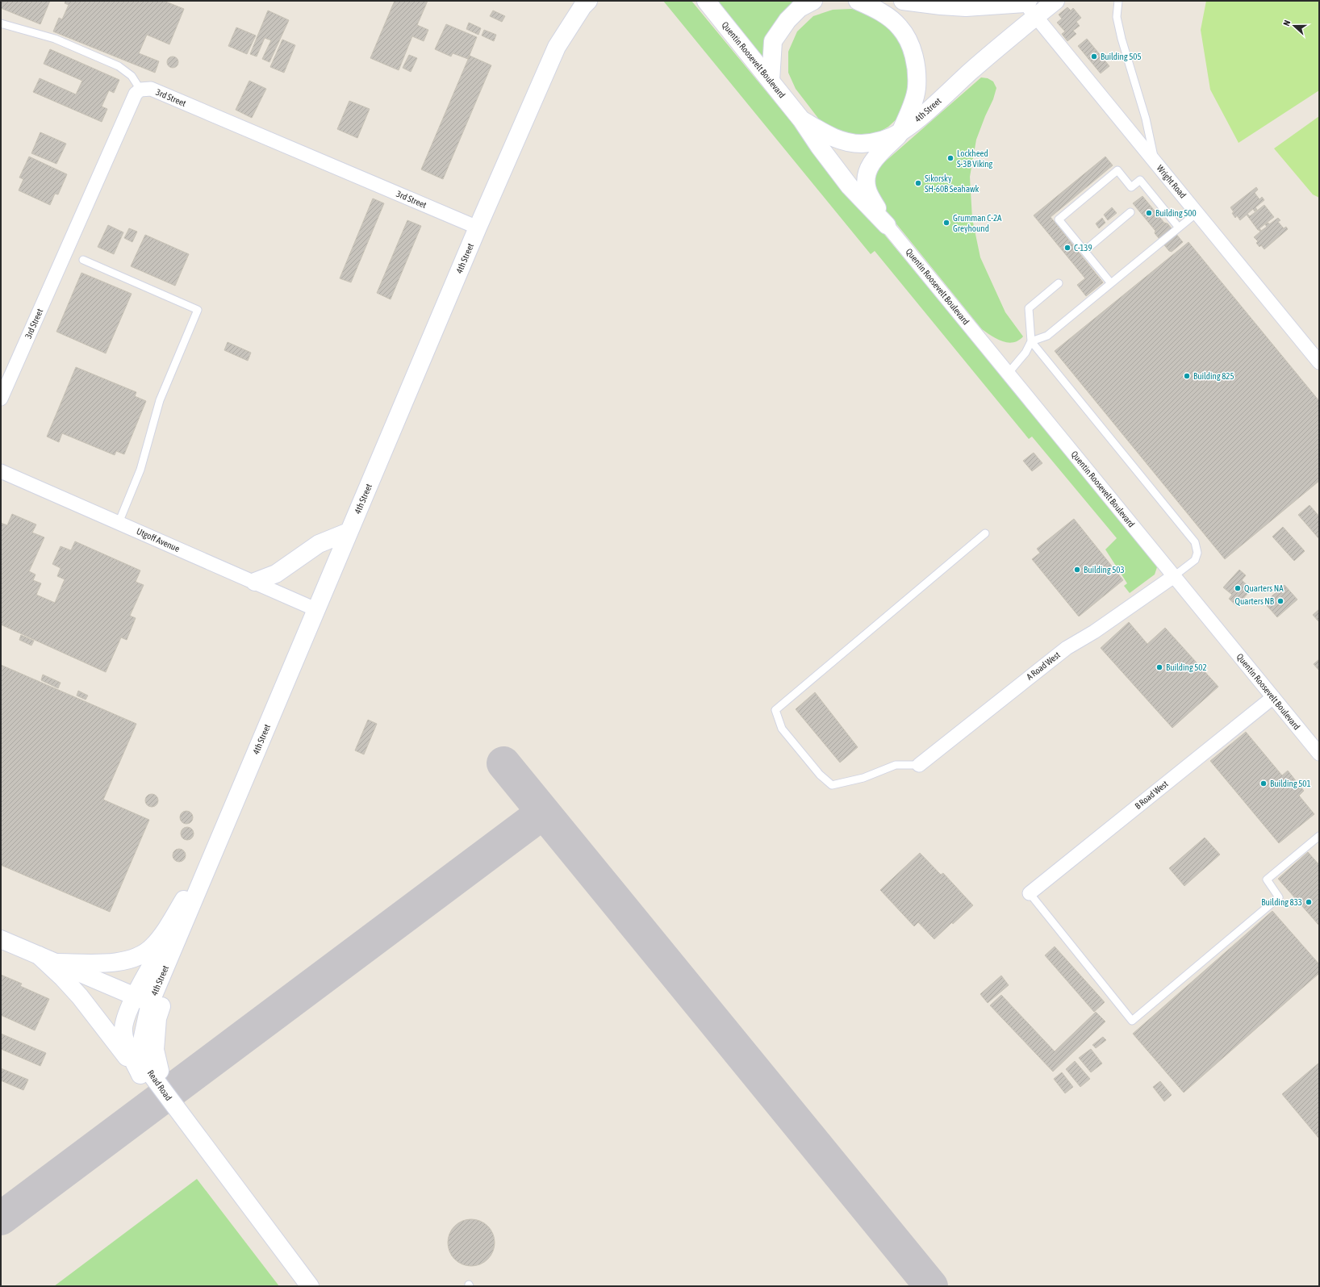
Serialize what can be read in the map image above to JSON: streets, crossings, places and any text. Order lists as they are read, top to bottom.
{
  "streets": {
    "main road": ["Quentin Roosevelt Boulevard", "4th Street", "Read Road"],
    "street": [
      "3rd Street",
      "Wright Road",
      "Utgoff Avenue",
      "A Road West",
      "B Road West"
    ]
  },
  "crossings": [
    ["Quentin Roosevelt Boulevard", "4th Street"],
    ["Quentin Roosevelt Boulevard", "A Road West"],
    ["Quentin Roosevelt Boulevard", "B Road West"],
    ["3rd Street", "4th Street"],
    ["4th Street", "Wright Road"],
    ["4th Street", "Utgoff Avenue"],
    ["4th Street", "Read Road"]
  ],
  "places": [
    "Building 505",
    "Lockheed S-3B Viking",
    "Sikorsky SH-60B Seahawk",
    "Building 500",
    "Grumman C-2A Greyhound",
    "C-139",
    "Building 825",
    "Building 503",
    "Quarters NA",
    "Quarters NB",
    "Building 502",
    "Building 501",
    "Building 833"
  ],
  "north": "left"
}
